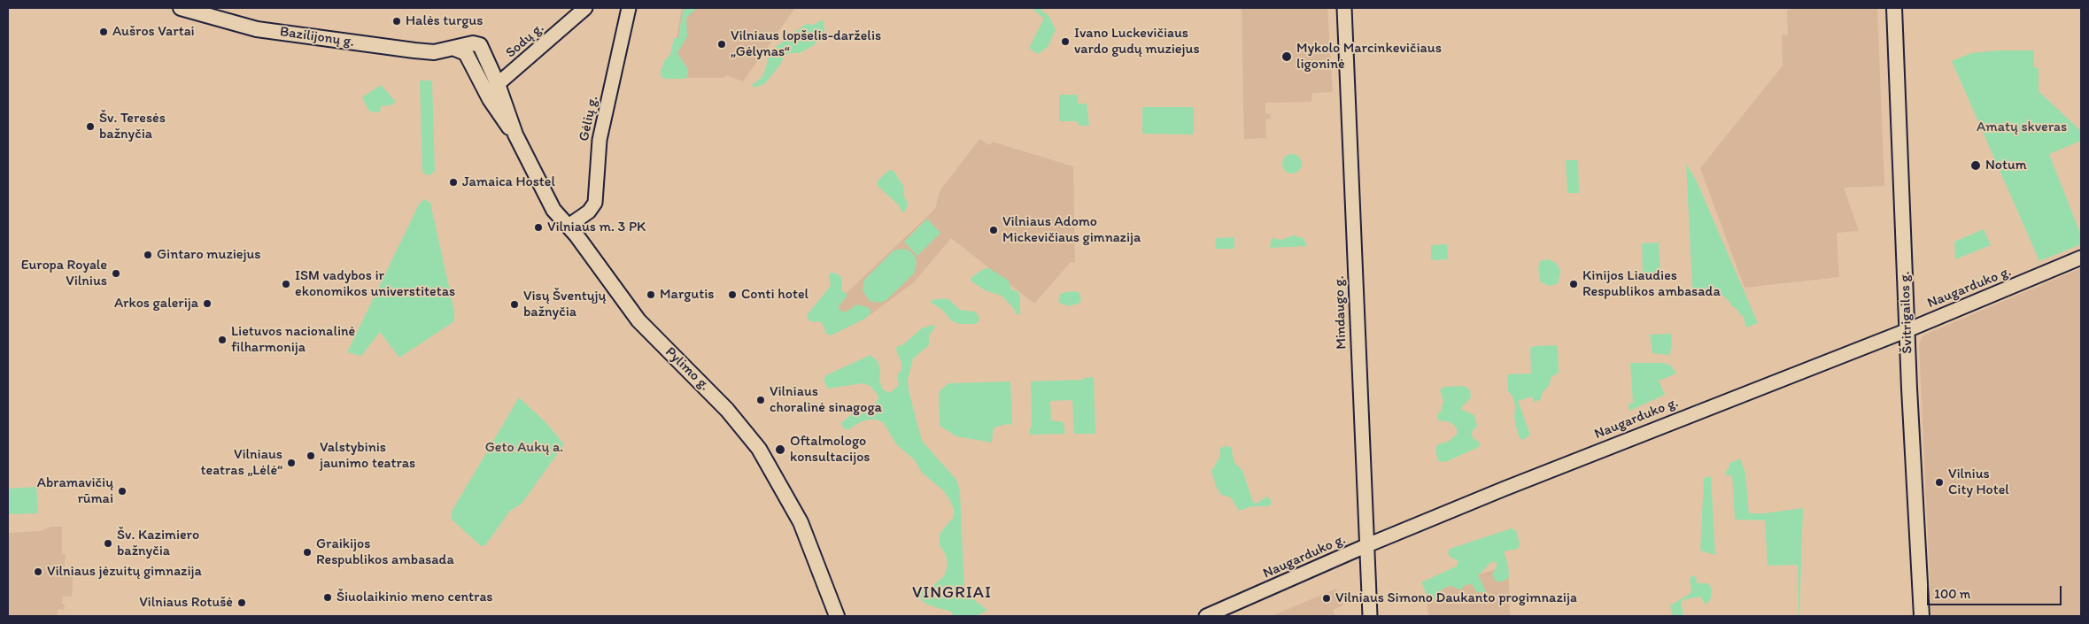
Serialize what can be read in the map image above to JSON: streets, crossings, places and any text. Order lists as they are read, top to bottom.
{
  "streets": {
    "main road": [
      "Bazilijonų g.",
      "Sodų g.",
      "Gėlių g.",
      "Naugarduko g.",
      "Mindaugo g.",
      "Švitrigailos g.",
      "Pylimo g."
    ]
  },
  "crossings": [
    ["Bazilijonų g.", "Pylimo g."],
    ["Sodų g.", "Pylimo g."],
    ["Gėlių g.", "Pylimo g."],
    ["Naugarduko g.", "Mindaugo g."],
    ["Naugarduko g.", "Švitrigailos g."]
  ],
  "districts": ["VINGRIAI"],
  "parks": ["Amatų skveras", "Geto Aukų a."],
  "places": [
    "Halės turgus",
    "Aušros Vartai",
    "Ivano Luckevičiaus vardo gudų muziejus",
    "Vilniaus lopšelis-darželis „Gėlynas“",
    "Mykolo Marcinkevičiaus ligoninė",
    "Šv. Teresės bažnyčia",
    "Notum",
    "Jamaica Hostel",
    "Vilniaus m. 3 PK",
    "Vilniaus Adomo Mickevičiaus gimnazija",
    "Gintaro muziejus",
    "Europa Royale Vilnius",
    "ISM vadybos ir ekonomikos universtitetas",
    "Kinijos Liaudies Respublikos ambasada",
    "Margutis",
    "Conti hotel",
    "Arkos galerija",
    "Visų Šventųjų bažnyčia",
    "Lietuvos nacionalinė filharmonija",
    "Vilniaus choralinė sinagoga",
    "Oftalmologo konsultacijos",
    "Valstybinis jaunimo teatras",
    "Vilniaus teatras „Lėlė“",
    "Vilnius City Hotel",
    "Abramavičių rūmai",
    "Šv. Kazimiero bažnyčia",
    "Graikijos Respublikos ambasada",
    "Vilniaus jėzuitų gimnazija",
    "Šiuolaikinio meno centras",
    "Vilniaus Simono Daukanto progimnazija",
    "Vilniaus Rotušė"
  ],
  "scale_bar": "100 m"
}
